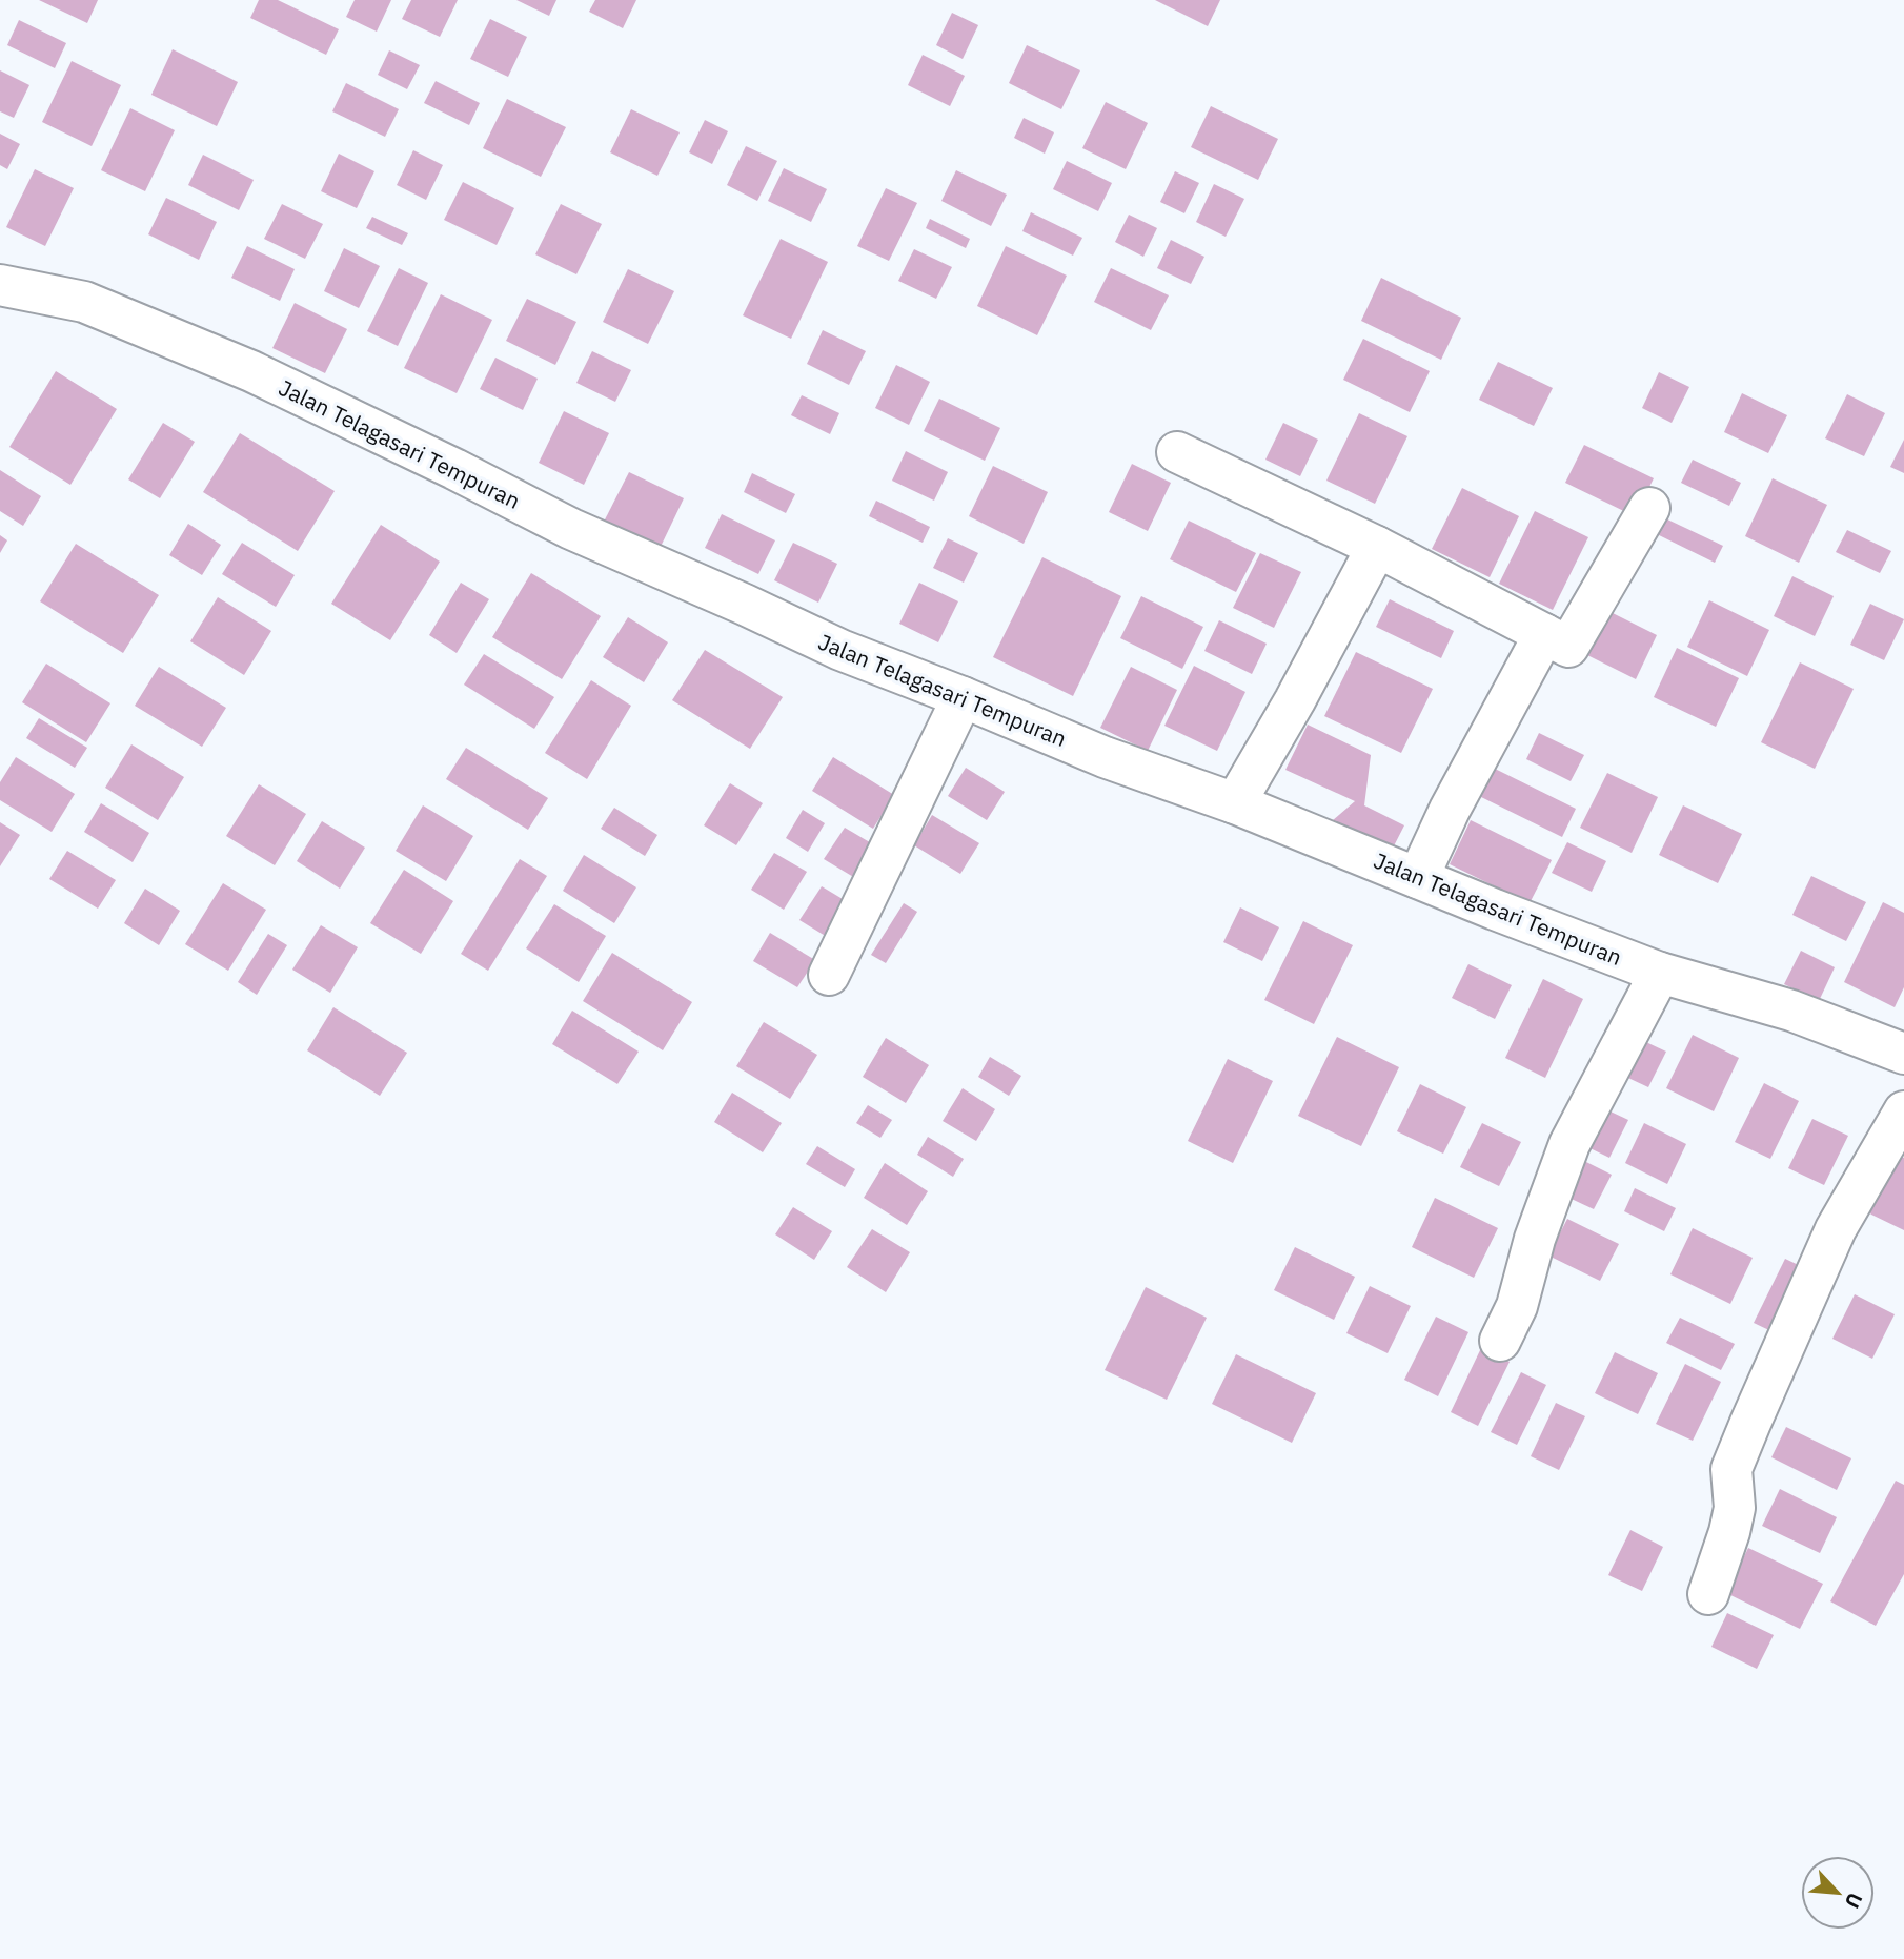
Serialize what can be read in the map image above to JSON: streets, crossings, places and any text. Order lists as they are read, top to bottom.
{
  "streets": {
    "street": ["Jalan Telagasari Tempuran"]
  },
  "north": "bottom right"
}
